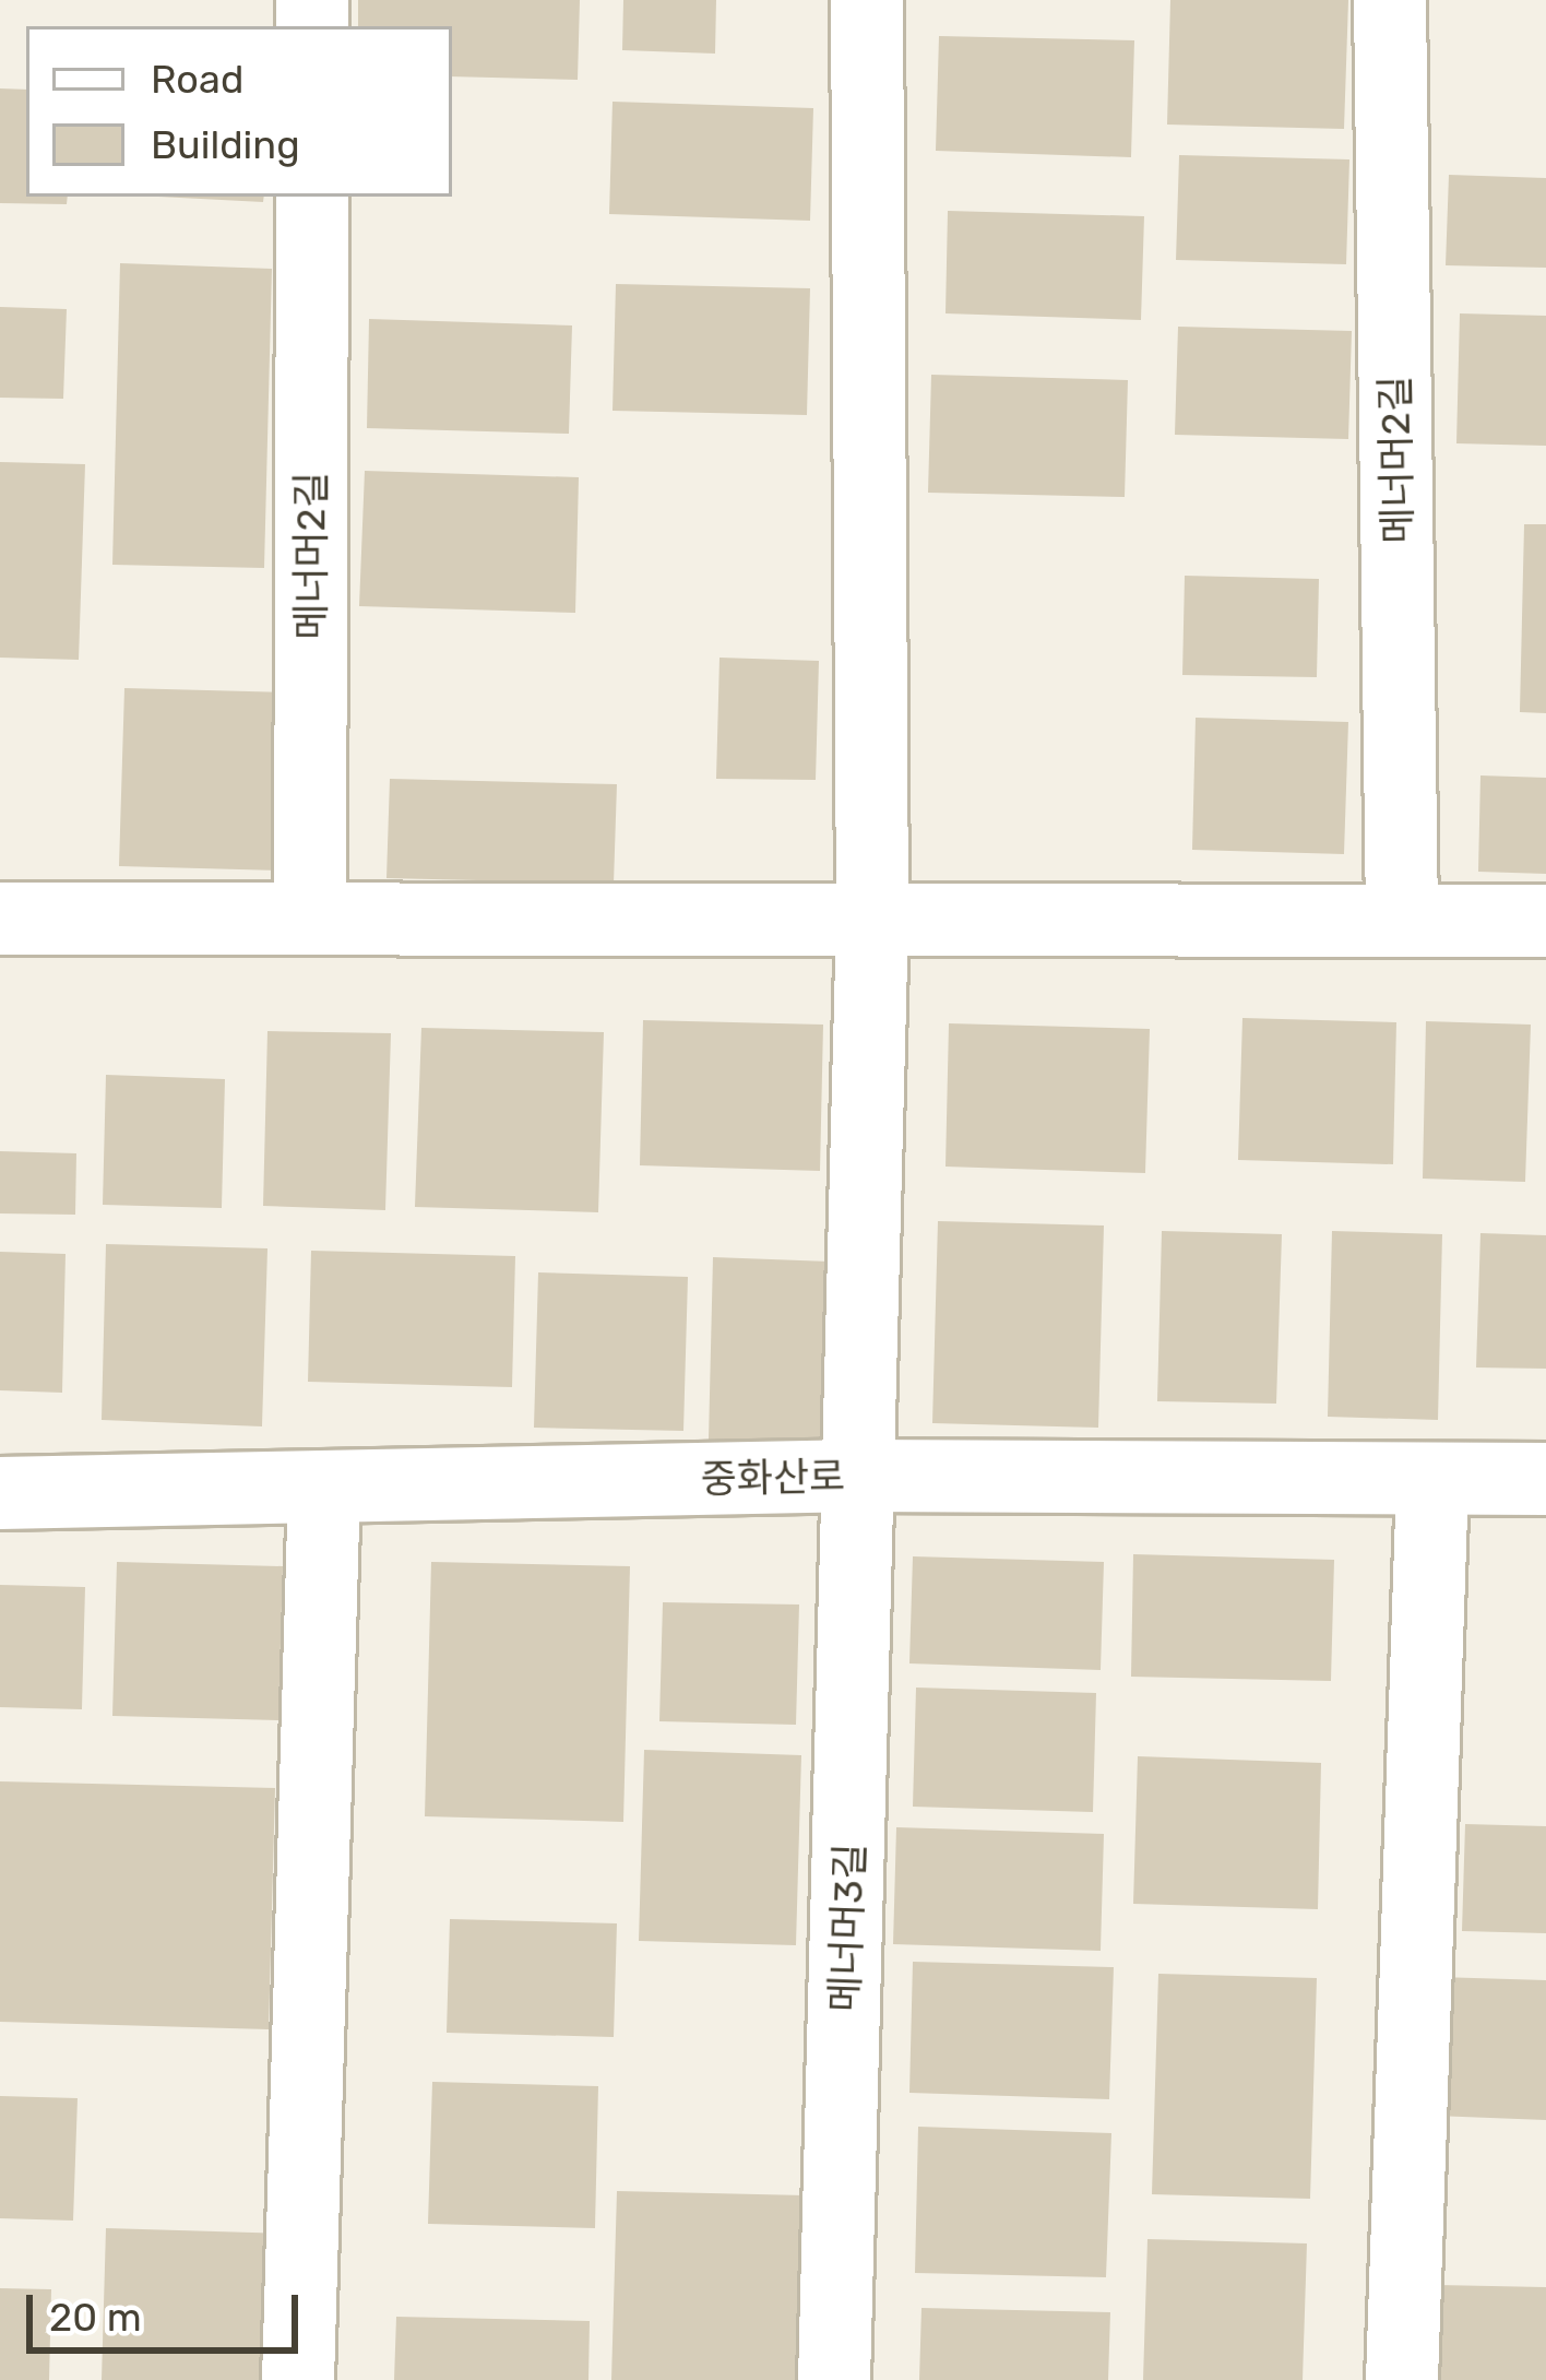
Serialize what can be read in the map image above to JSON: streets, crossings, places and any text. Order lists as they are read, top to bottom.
{
  "streets": {
    "street": ["메너머2길", "중화산로", "메너머3길"]
  },
  "crossings": [
    ["중화산로", "메너머3길"]
  ],
  "legend": ["Road", "Building"],
  "scale_bar": "20 m"
}
